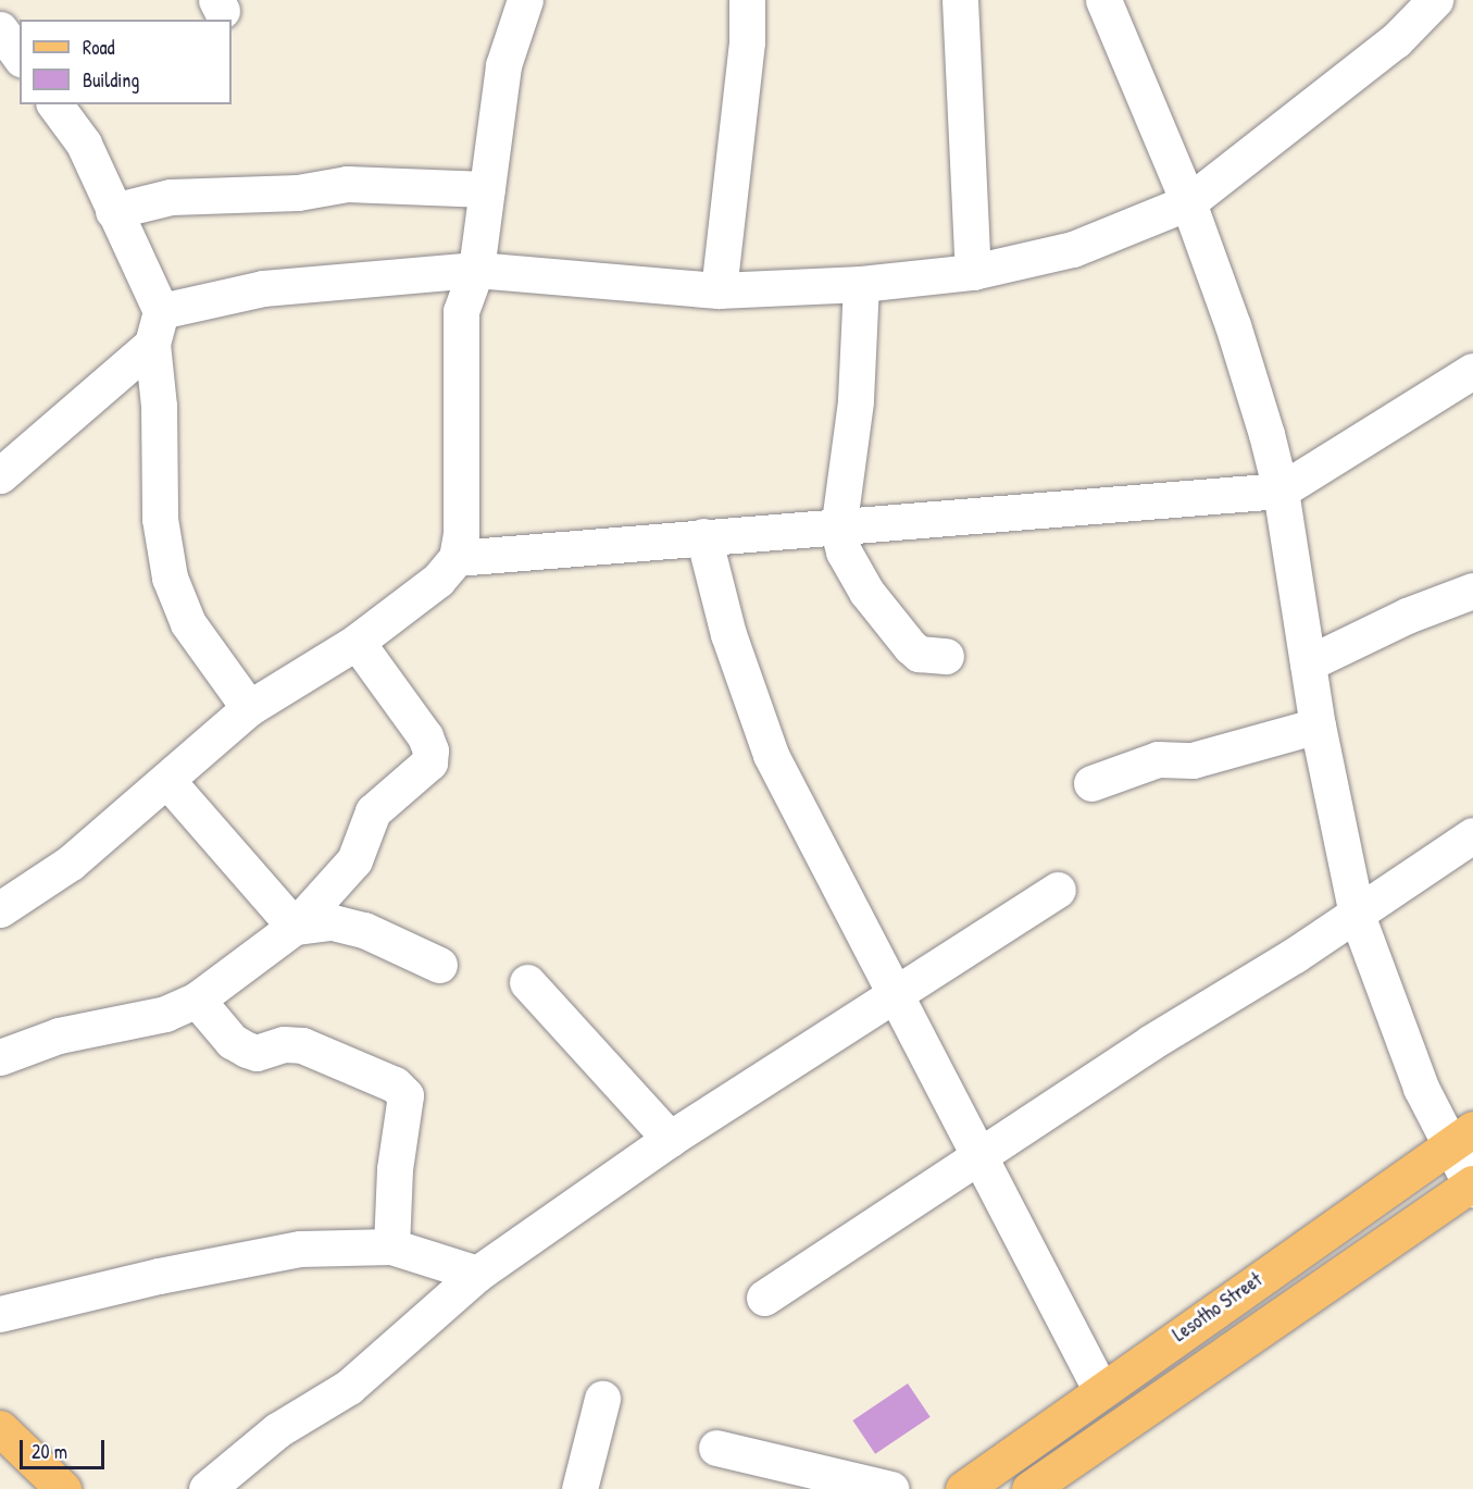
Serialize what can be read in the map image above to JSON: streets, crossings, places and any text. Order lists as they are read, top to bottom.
{
  "streets": {
    "main road": ["Lesotho Street"]
  },
  "legend": ["Road", "Building"],
  "scale_bar": "20 m"
}
